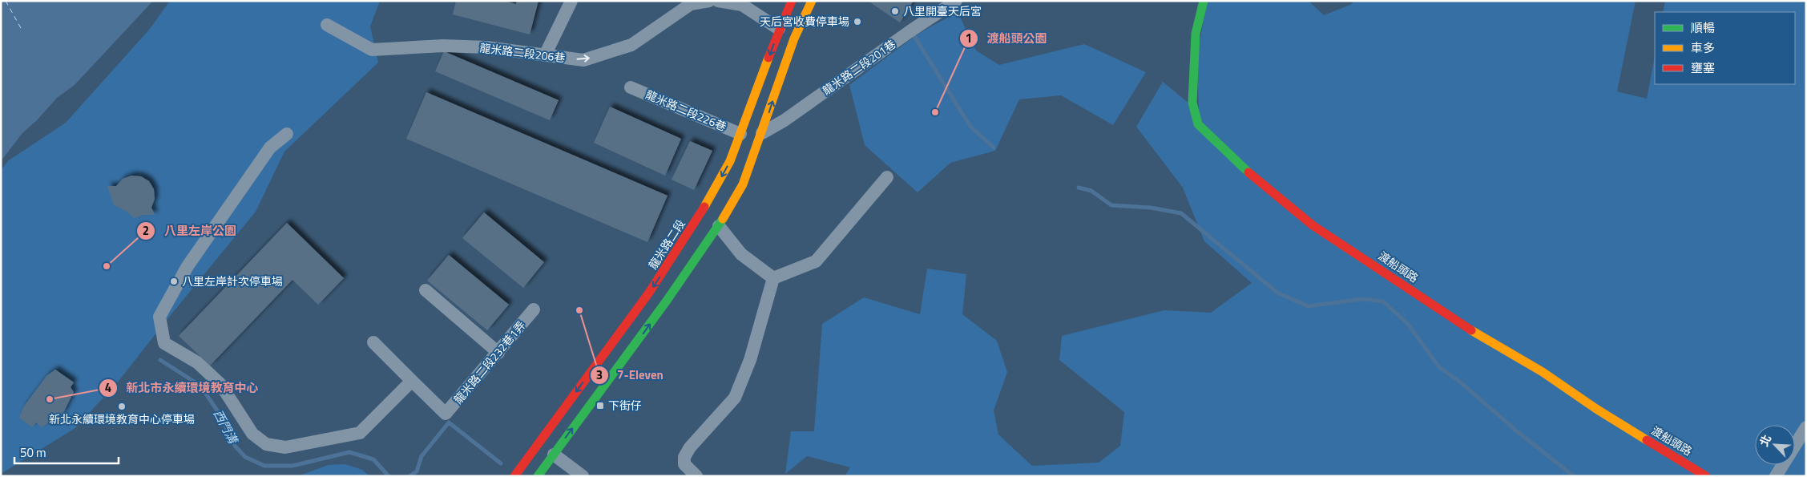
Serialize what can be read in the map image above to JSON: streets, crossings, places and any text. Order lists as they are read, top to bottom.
{
  "streets": {
    "main road": ["龍米路二段", "渡船頭路"],
    "street": [
      "龍米路二段206巷",
      "龍米路二段201巷",
      "龍米路二段226巷",
      "龍米路二段232巷1弄"
    ]
  },
  "crossings": [
    ["龍米路二段226巷", "龍米路二段"]
  ],
  "one_way": ["龍米路二段206巷"],
  "water": ["西門溝"],
  "places": {
    "other": [
      "八里開臺天后宮",
      "天后宮收費停車場",
      "渡船頭公園",
      "八里左岸公園",
      "八里左岸計次停車場",
      "7-Eleven",
      "新北市永續環境教育中心",
      "新北永續環境教育中心停車場"
    ],
    "transit": ["下街仔"]
  },
  "legend": ["順暢", "車多", "壅塞"],
  "scale_bar": "50 m",
  "north": "top left"
}
